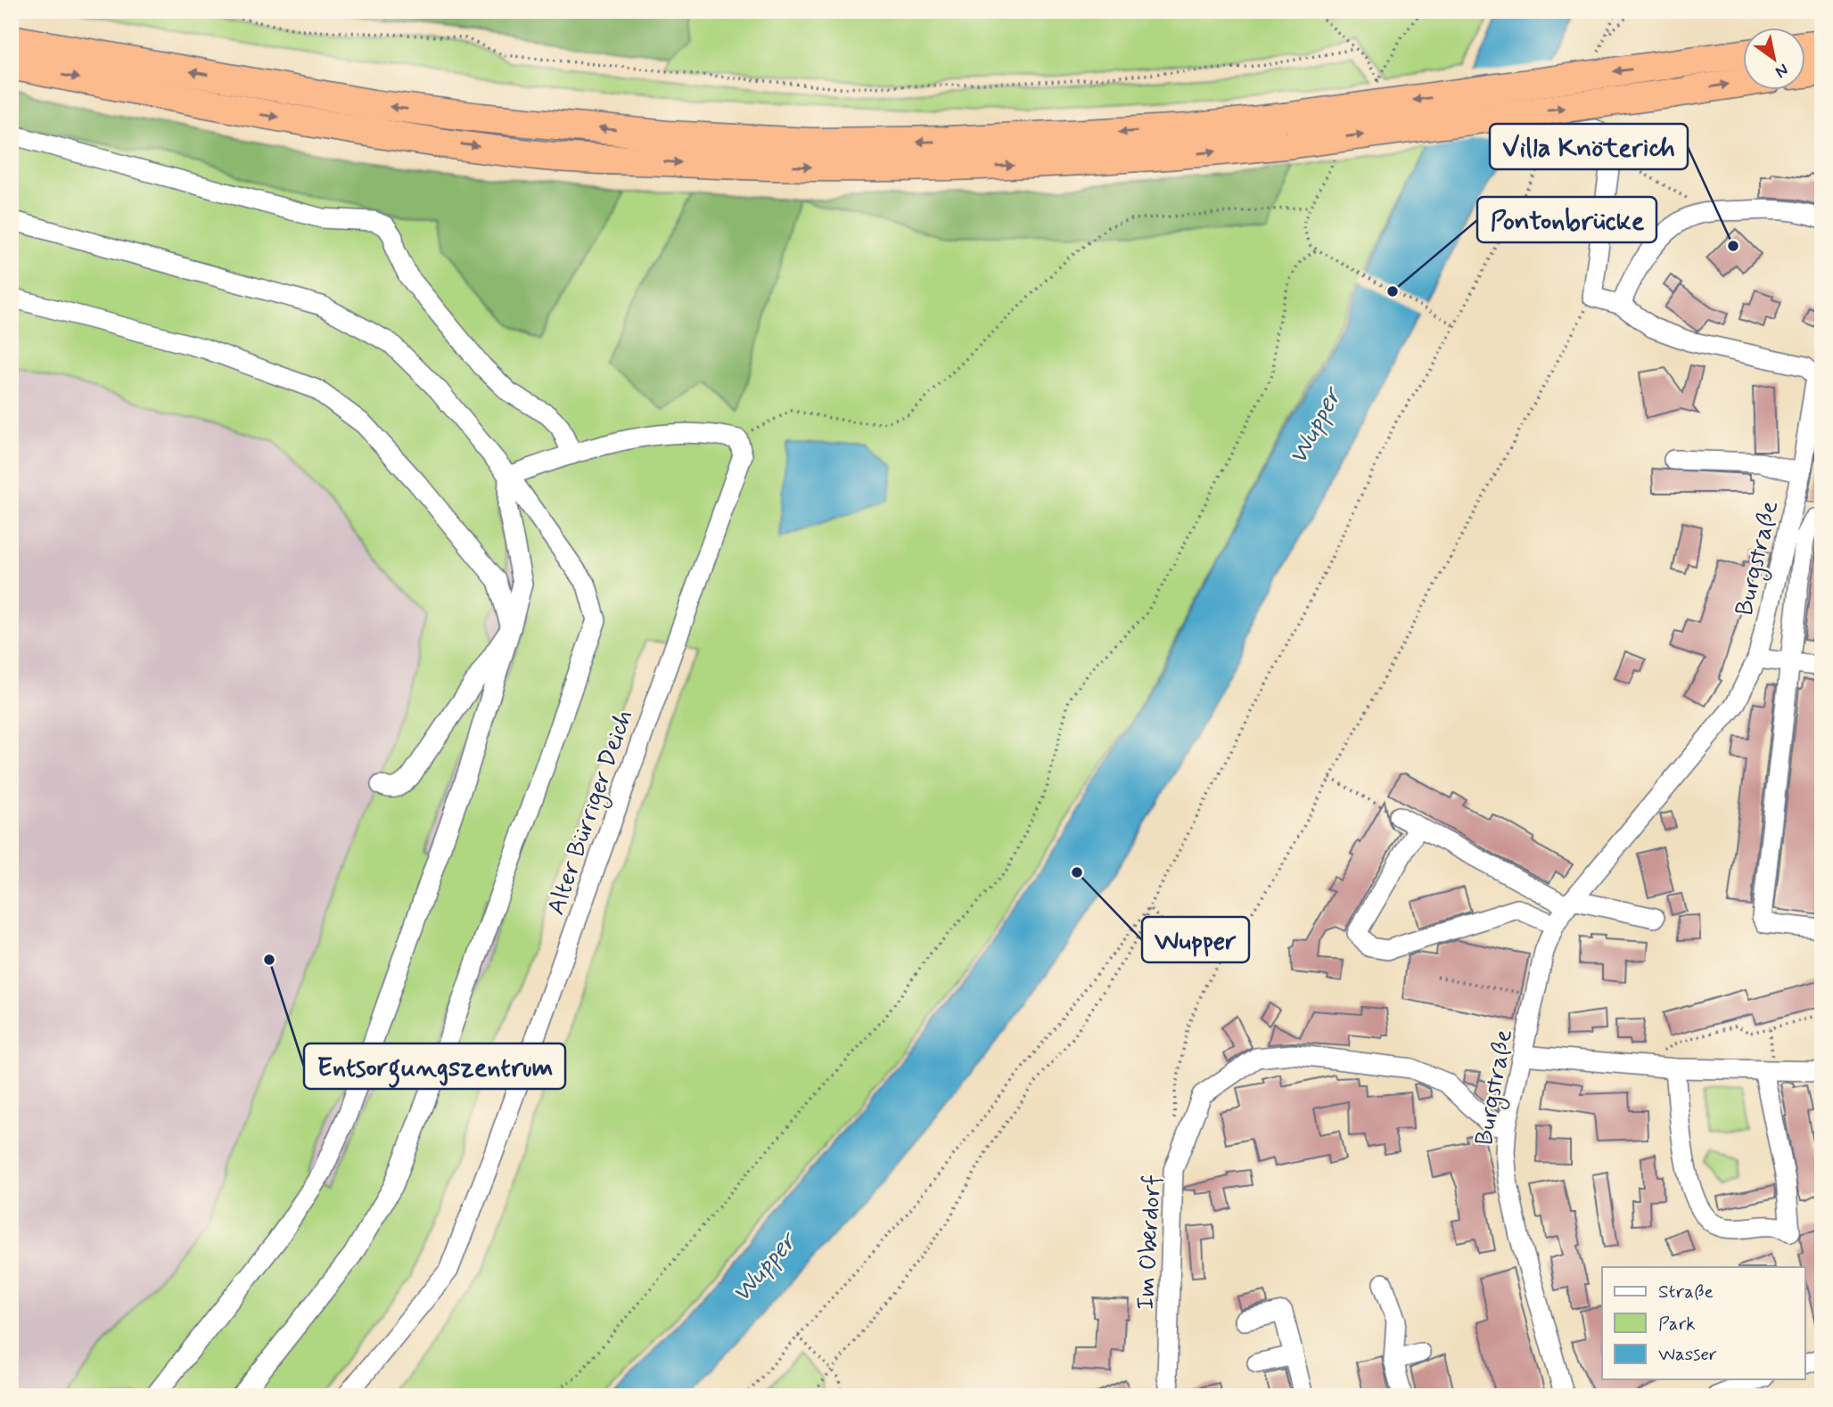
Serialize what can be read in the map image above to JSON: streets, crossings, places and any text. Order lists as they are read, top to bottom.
{
  "streets": {
    "street": ["Burgstraße", "Alter Bürriger Deich", "Im Oberdorf"]
  },
  "crossings": [
    ["Burgstraße", "Im Oberdorf"]
  ],
  "water": ["Wupper"],
  "places": [
    "Villa Knöterich",
    "Pontonbrücke",
    "Wupper",
    "Entsorgungszentrum"
  ],
  "legend": ["Straße", "Park", "Wasser"],
  "north": "bottom right"
}
